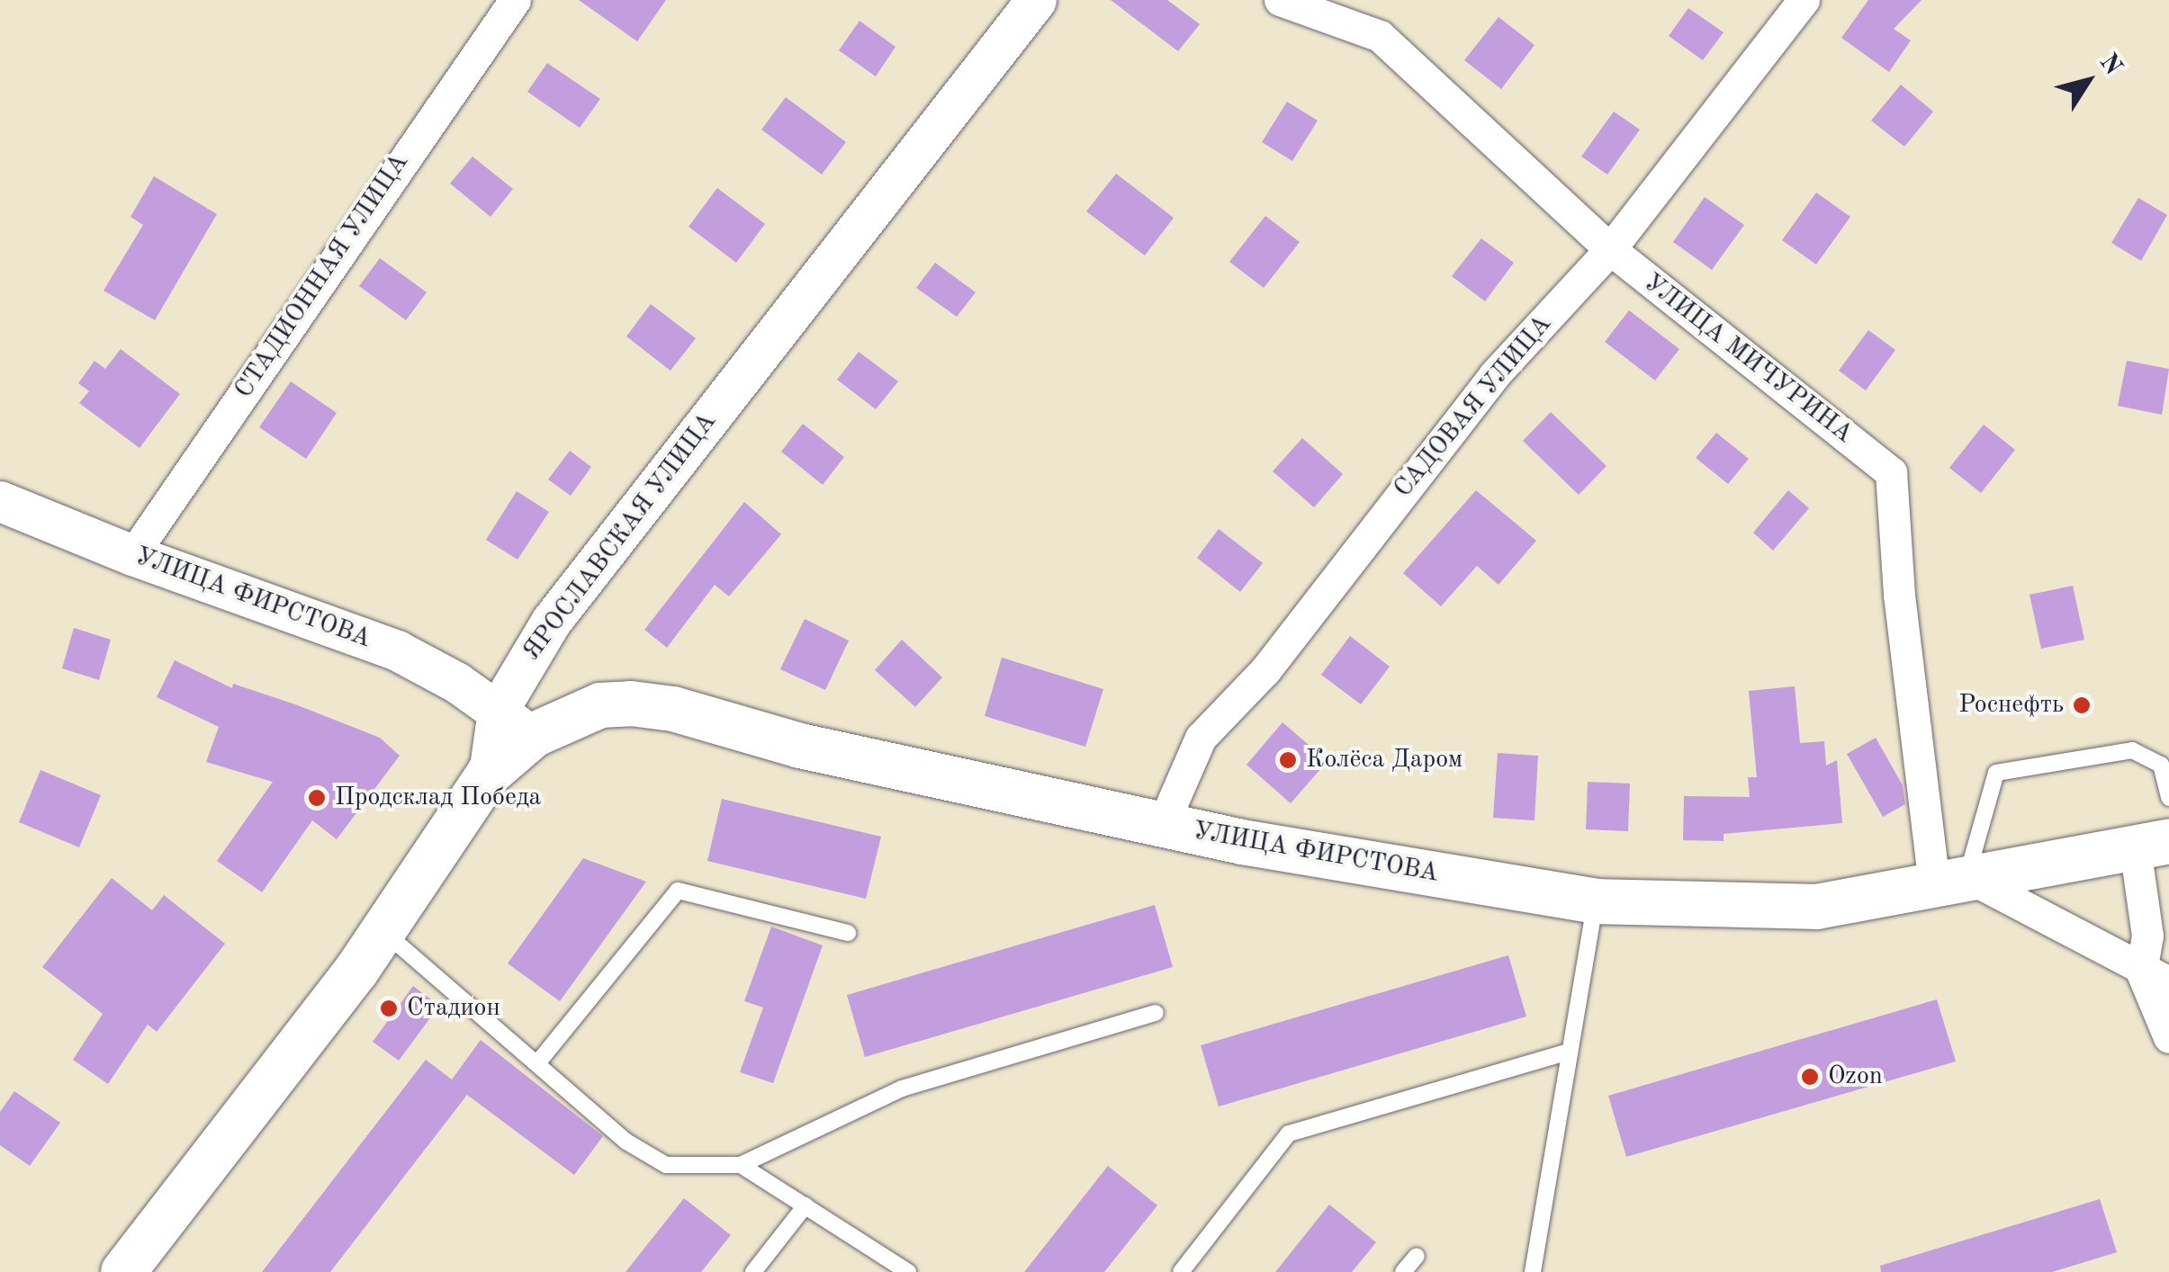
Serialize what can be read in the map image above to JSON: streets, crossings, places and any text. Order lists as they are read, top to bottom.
{
  "streets": {
    "main road": ["ЯРОСЛАВСКАЯ УЛИЦА", "УЛИЦА ФИРСТОВА"],
    "street": ["СТАДИОННАЯ УЛИЦА", "УЛИЦА МИЧУРИНА", "САДОВАЯ УЛИЦА"]
  },
  "crossings": [
    ["СТАДИОННАЯ УЛИЦА", "УЛИЦА ФИРСТОВА"],
    ["УЛИЦА МИЧУРИНА", "САДОВАЯ УЛИЦА"],
    ["УЛИЦА МИЧУРИНА", "УЛИЦА ФИРСТОВА"],
    ["САДОВАЯ УЛИЦА", "УЛИЦА ФИРСТОВА"],
    ["ЯРОСЛАВСКАЯ УЛИЦА", "УЛИЦА ФИРСТОВА"]
  ],
  "places": [
    "Роснефть",
    "Колёса Даром",
    "Продсклад Победа",
    "Стадион",
    "Ozon"
  ],
  "north": "top right"
}
